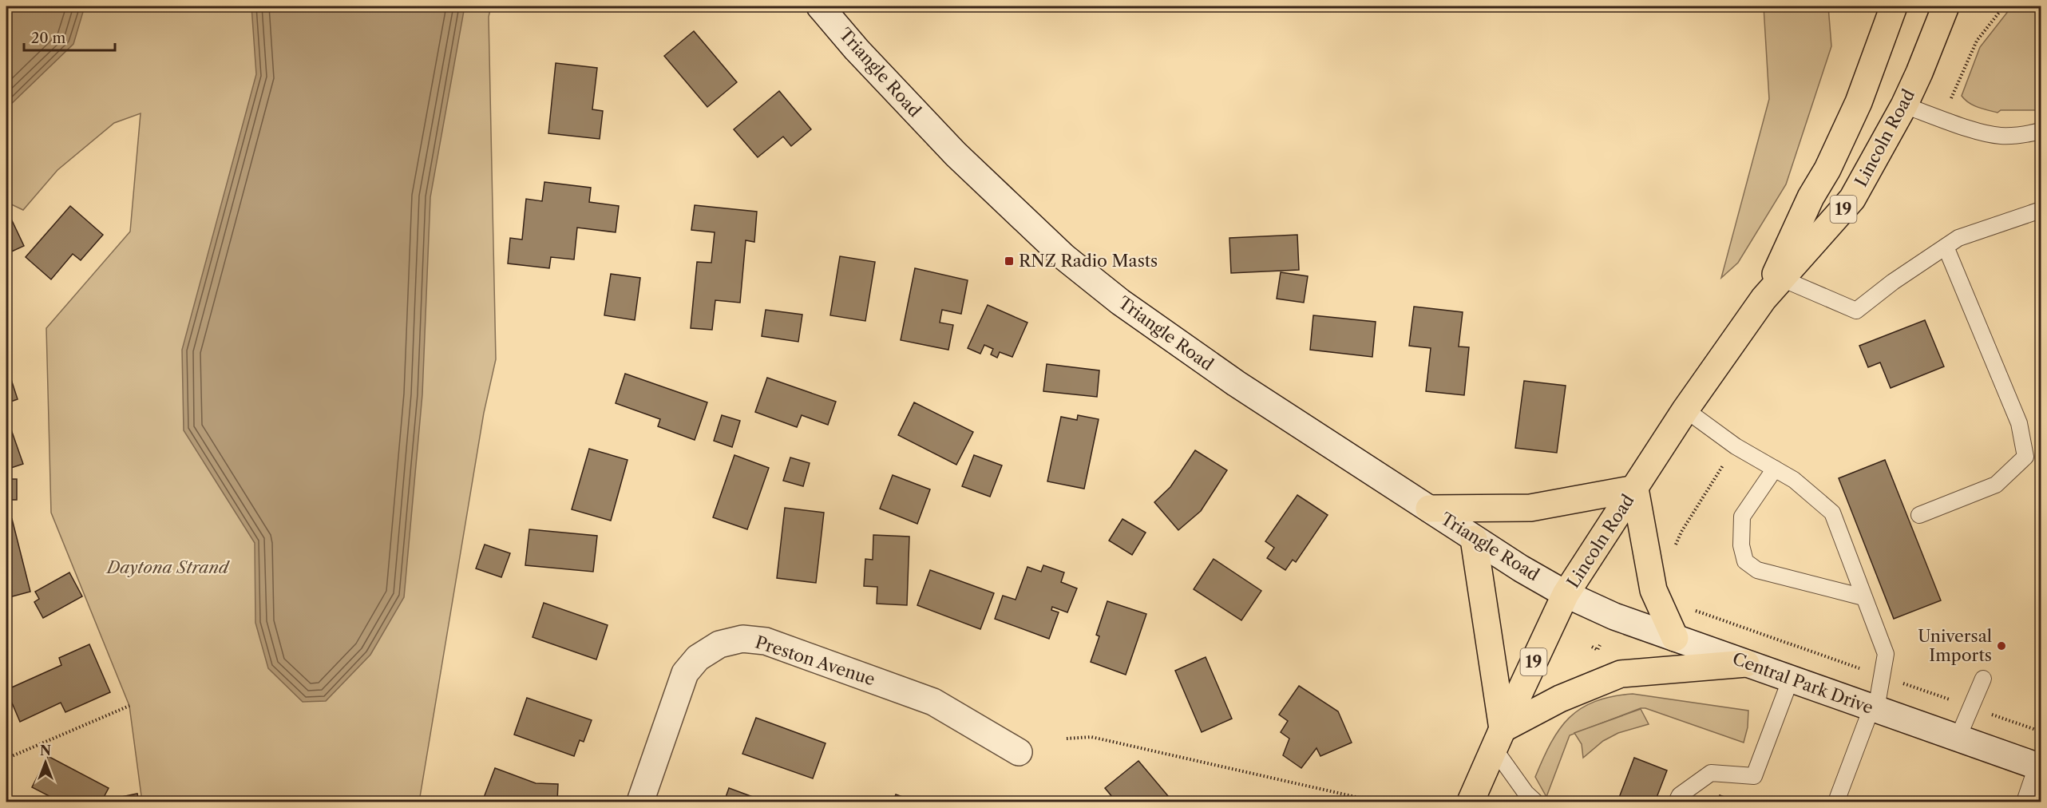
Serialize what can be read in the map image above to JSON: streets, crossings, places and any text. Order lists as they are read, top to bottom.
{
  "streets": {
    "main road": [
      "Triangle Road",
      "Lincoln Road",
      "19",
      "Preston Avenue",
      "Central Park Drive"
    ]
  },
  "crossings": [
    ["Triangle Road", "Lincoln Road"],
    ["Triangle Road", "Central Park Drive"],
    ["Lincoln Road", "Central Park Drive"]
  ],
  "parks": ["Daytona Strand"],
  "places": {
    "transit": ["RNZ Radio Masts"],
    "other": ["Universal Imports"]
  },
  "scale_bar": "20 m",
  "north": "top"
}
